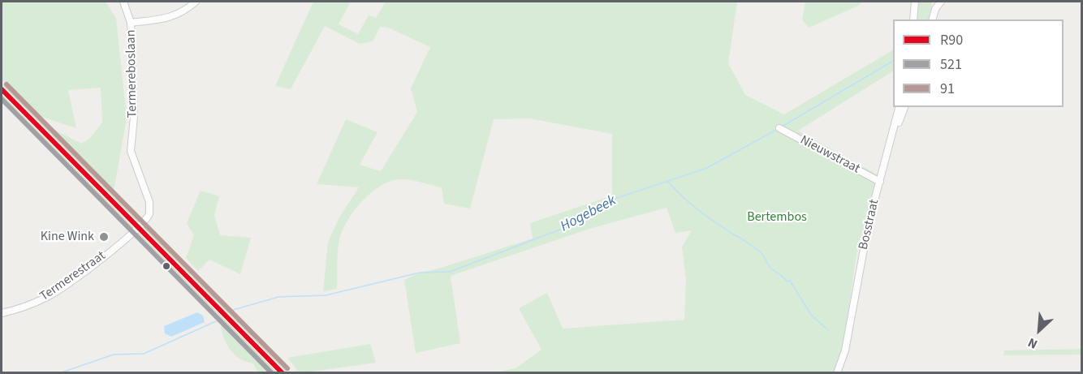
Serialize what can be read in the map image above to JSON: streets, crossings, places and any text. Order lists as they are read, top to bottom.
{
  "streets": {
    "street": [
      "Termereboslaan",
      "Nieuwstraat",
      "Bosstraat",
      "Termerestraat"
    ]
  },
  "crossings": [
    ["Termereboslaan", "Termerestraat"],
    ["Nieuwstraat", "Bosstraat"]
  ],
  "water": ["Hogebeek"],
  "parks": ["Bertembos"],
  "places": ["Kine Wink"],
  "lines": ["transit line 91", "transit line R90", "transit line 521"],
  "legend": ["R90", "521", "91"],
  "north": "bottom left"
}
